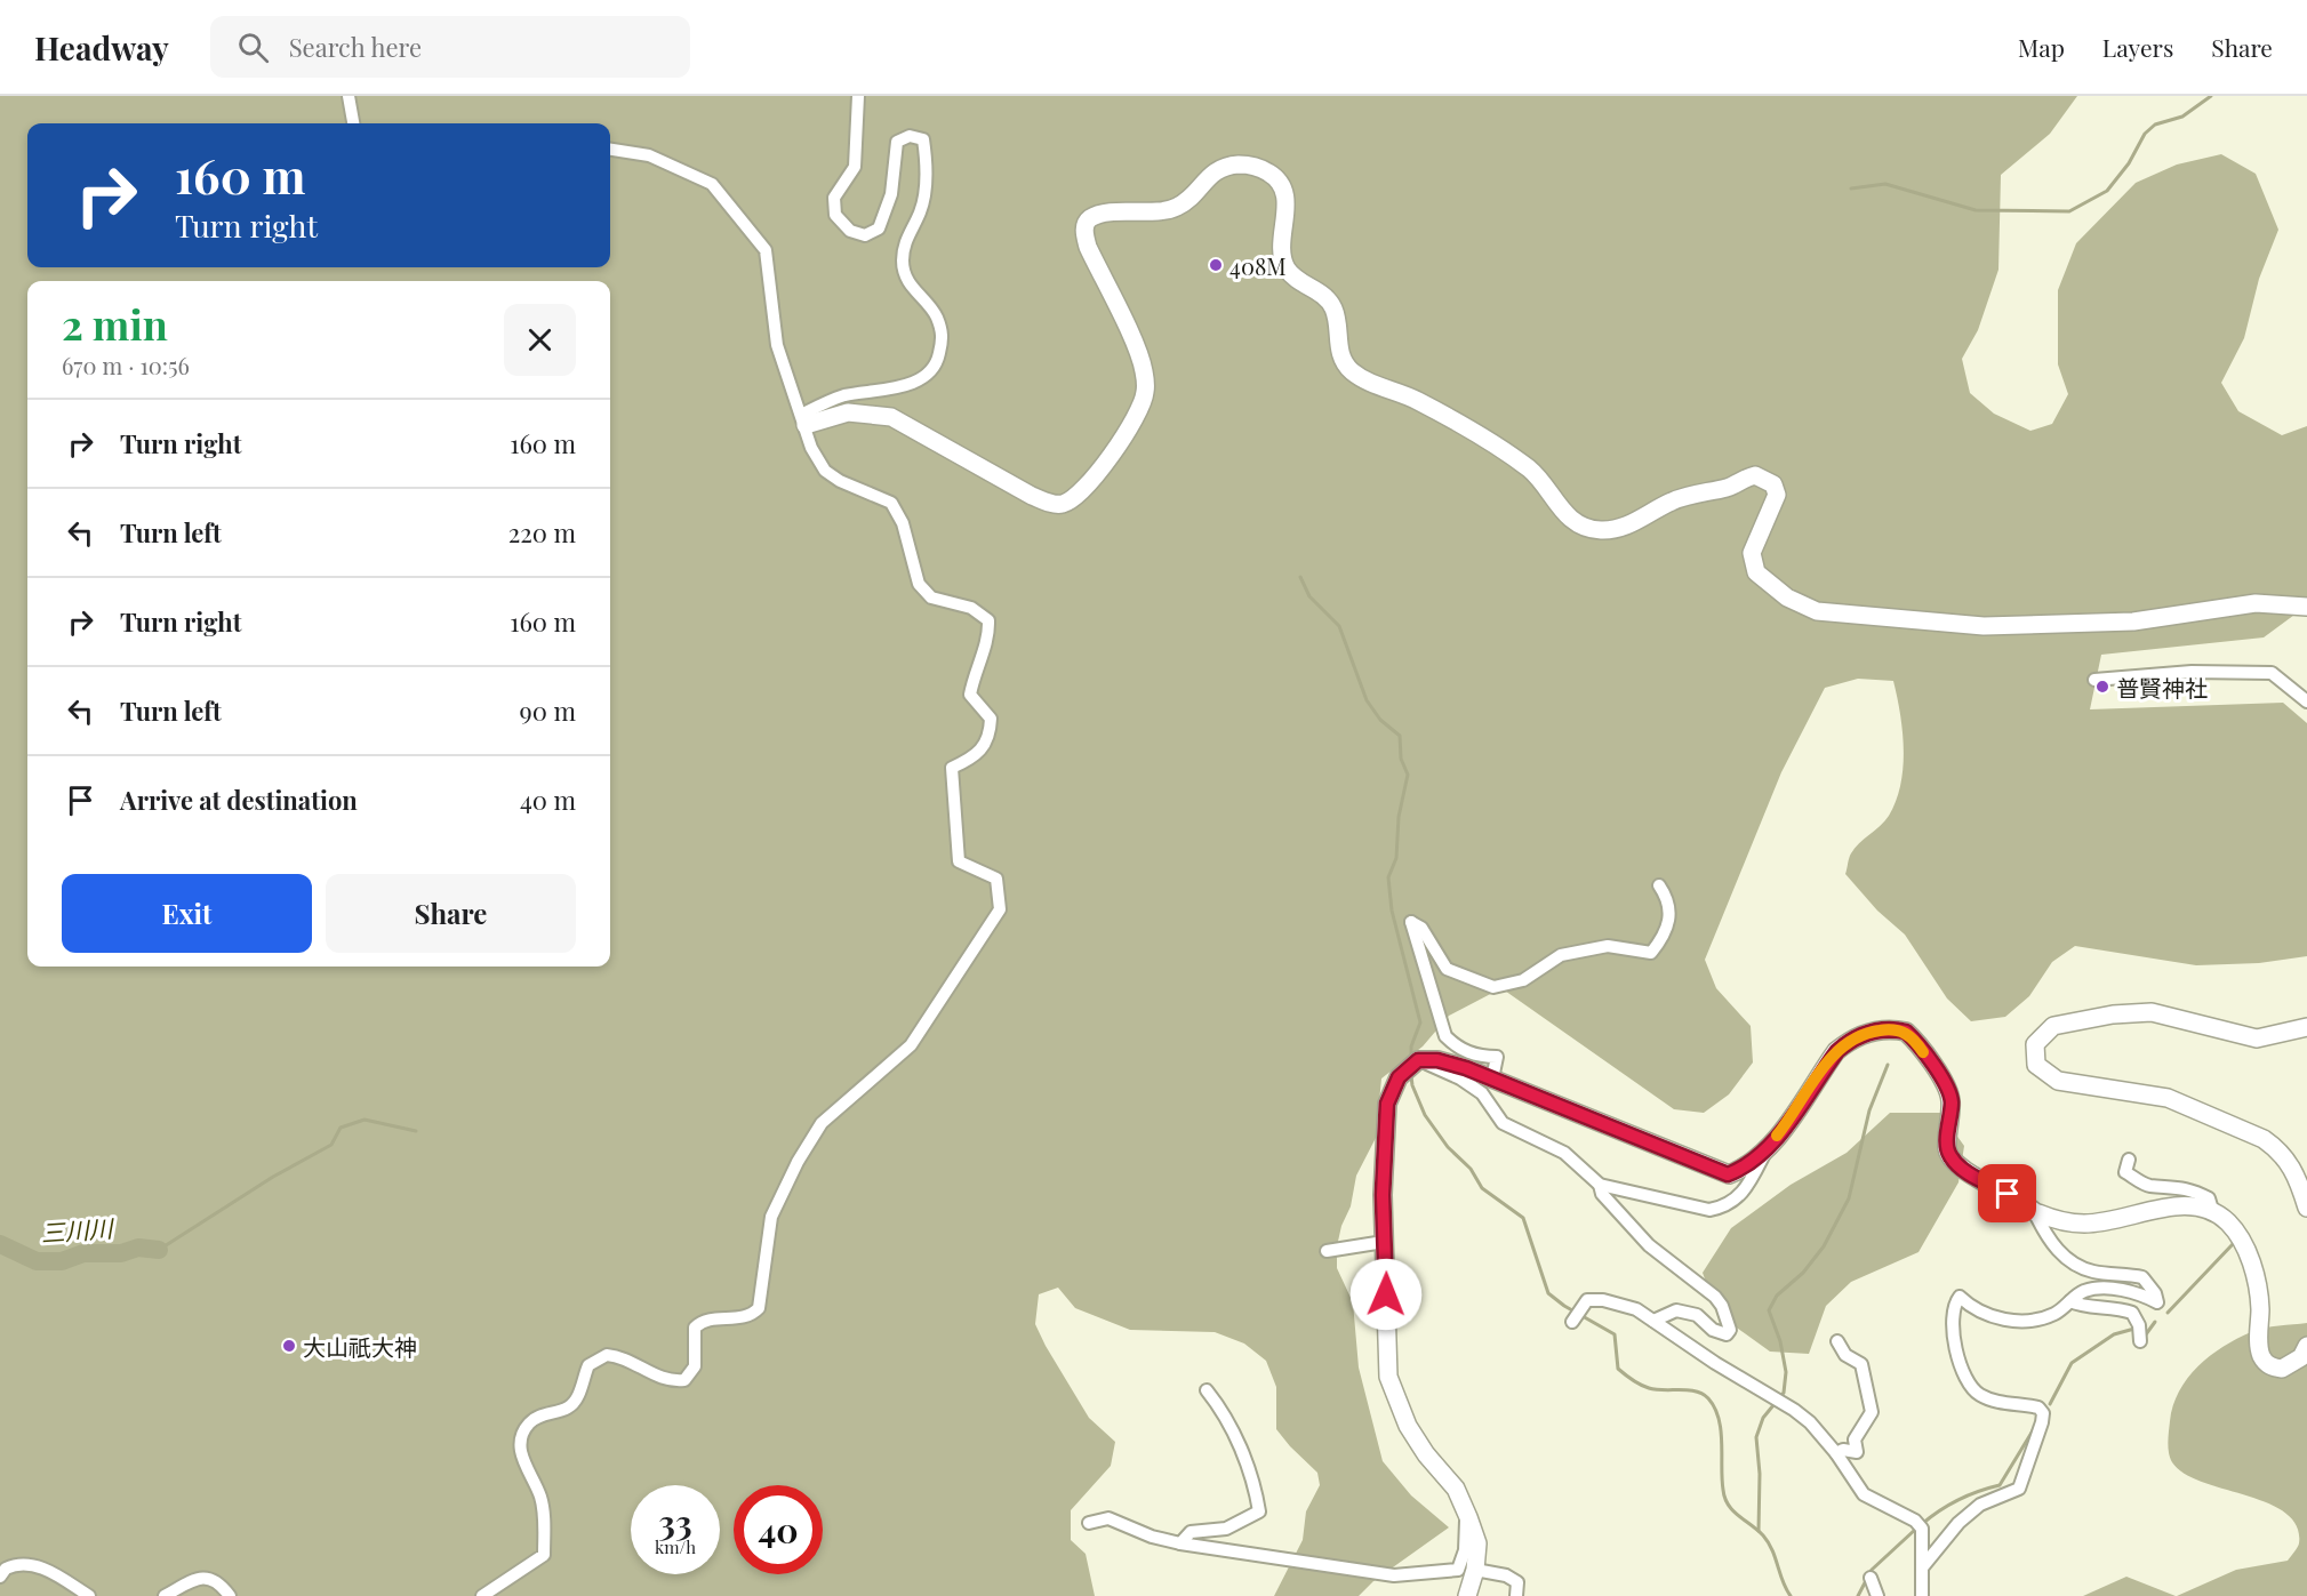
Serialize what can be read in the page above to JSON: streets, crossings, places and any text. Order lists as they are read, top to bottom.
{
  "water": ["三川川"],
  "places": ["408M", "普賢神社", "大山祇大神"],
  "page": {
    "header": "Headway",
    "search": "Search here",
    "nav": ["Map", "Layers", "Share"],
    "turn": ["160 m", "Turn right"],
    "heading": ["2 min", "670 m · 10:56"],
    "list": [
      {
        "name": "Turn right",
        "value": "160 m"
      },
      {
        "name": "Turn left",
        "value": "220 m"
      },
      {
        "name": "Turn right",
        "value": "160 m"
      },
      {
        "name": "Turn left",
        "value": "90 m"
      },
      {
        "name": "Arrive at destination",
        "value": "40 m"
      }
    ],
    "buttons": ["Exit", "Share"],
    "speed": "33 km/h",
    "limit": "40"
  }
}
